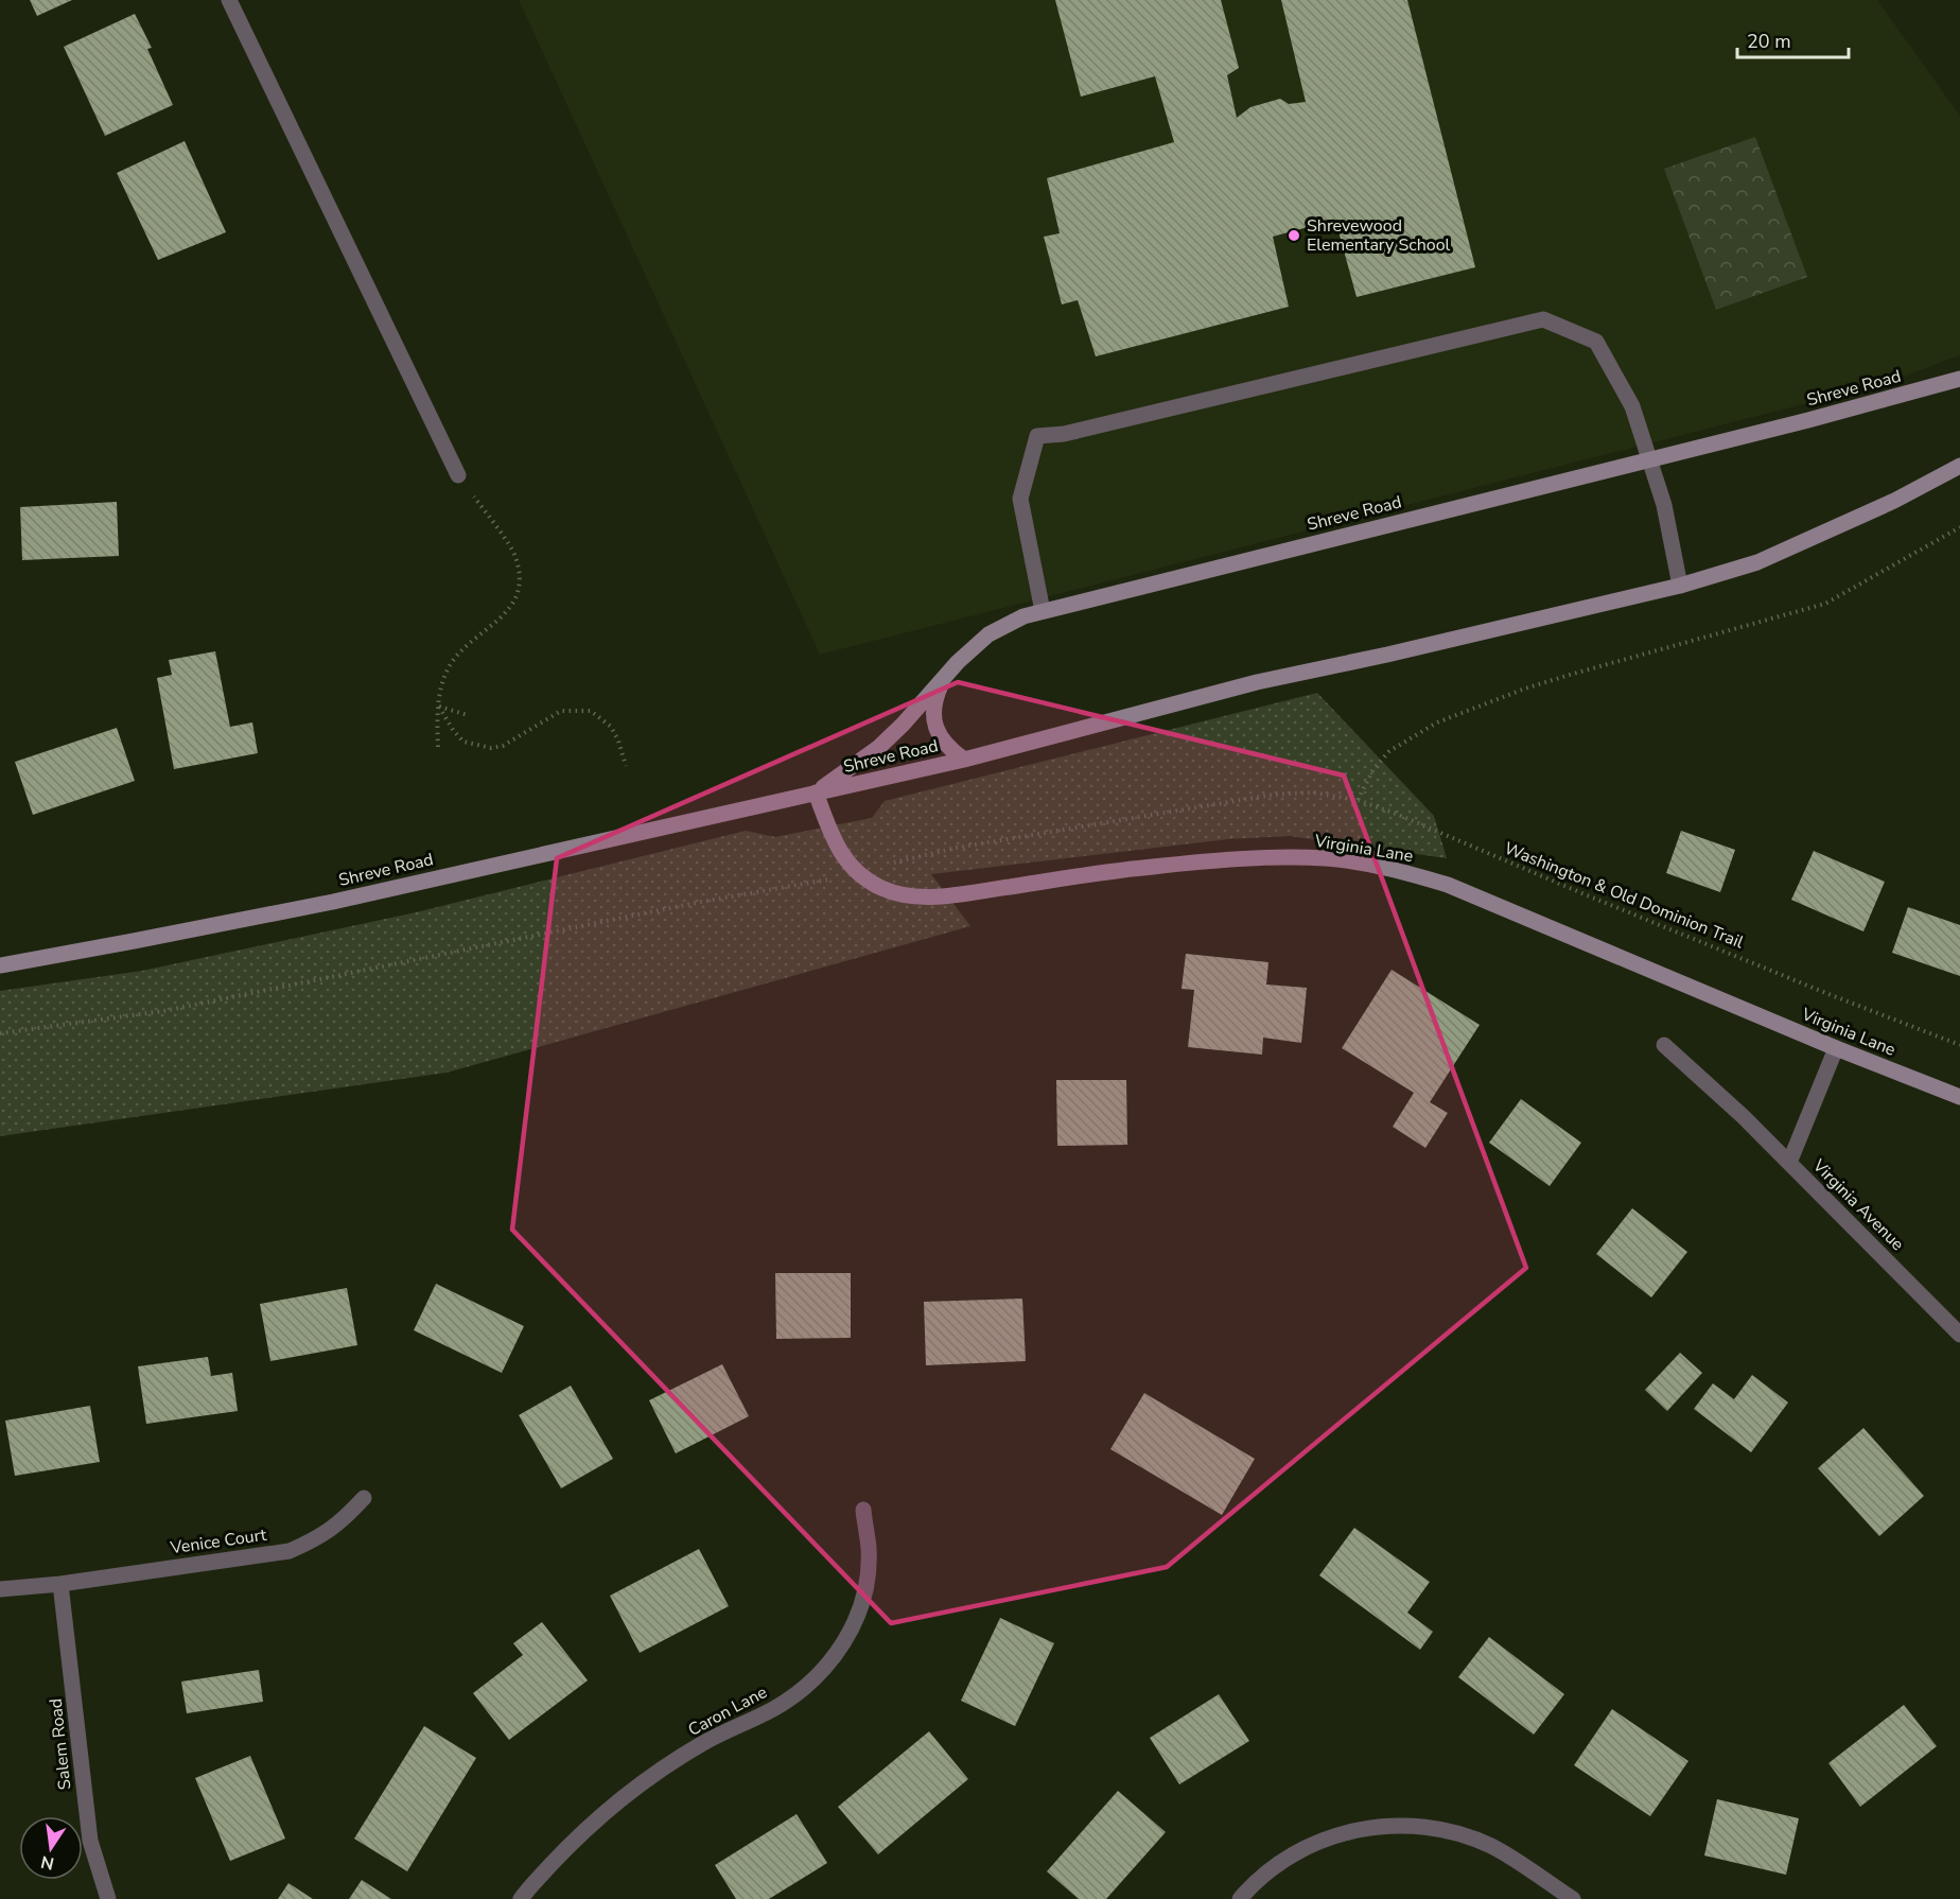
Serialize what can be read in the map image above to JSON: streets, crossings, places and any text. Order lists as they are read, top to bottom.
{
  "streets": {
    "main road": ["Shreve Road", "Virginia Lane"],
    "street": [
      "Virginia Avenue",
      "Venice Court",
      "Caron Lane",
      "Salem Road"
    ],
    "path": ["Washington & Old Dominion Trail"]
  },
  "crossings": [
    ["Shreve Road", "Virginia Lane"],
    ["Virginia Lane", "Washington & Old Dominion Trail"],
    ["Virginia Lane", "Virginia Avenue"],
    ["Venice Court", "Salem Road"]
  ],
  "places": ["Shrevewood Elementary School"],
  "scale_bar": "20 m",
  "north": "bottom"
}
